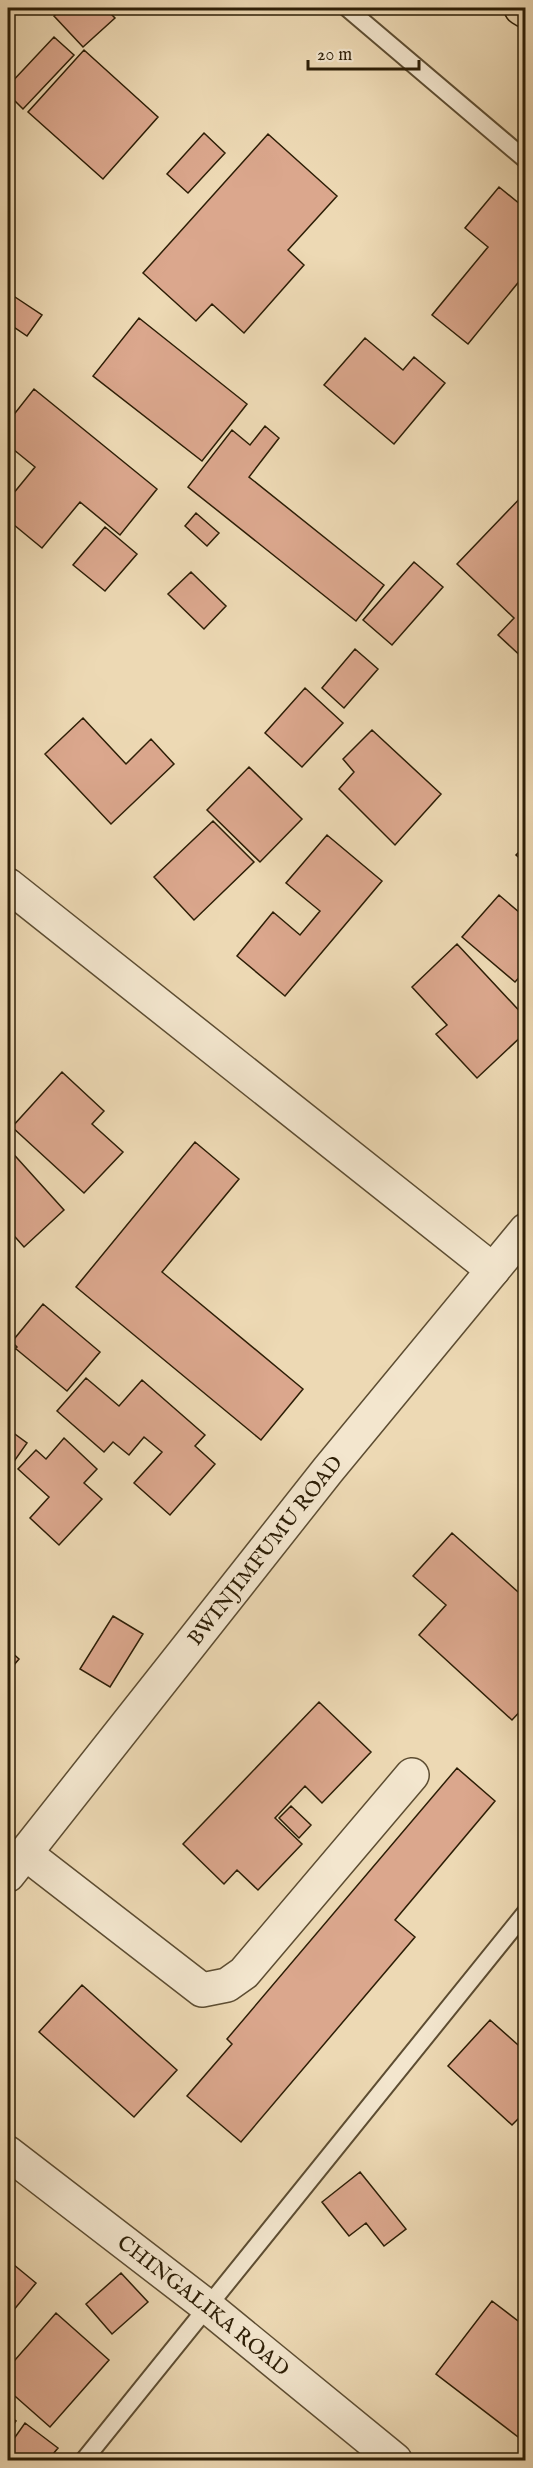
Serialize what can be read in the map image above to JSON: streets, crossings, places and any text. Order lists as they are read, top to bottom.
{
  "streets": {
    "street": ["BWINJIMFUMU ROAD", "CHINGALIKA ROAD"]
  },
  "scale_bar": "20 m"
}
